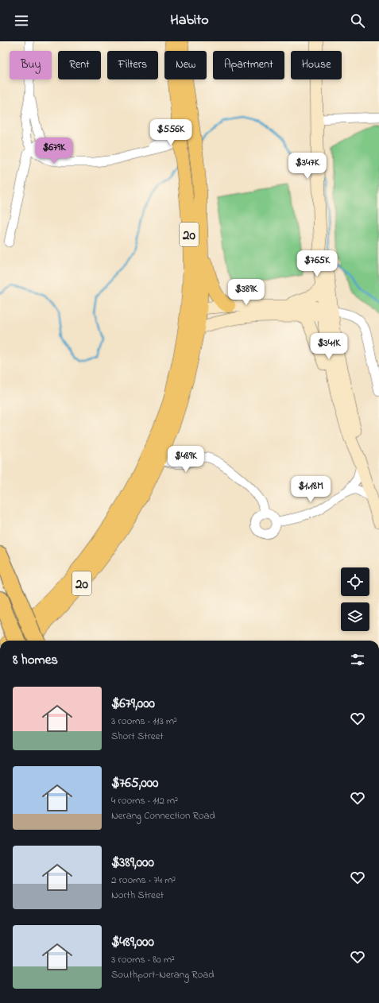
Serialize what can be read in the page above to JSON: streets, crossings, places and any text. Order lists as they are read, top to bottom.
{
  "streets": {
    "main road": ["20"]
  },
  "page": {
    "header": "Habito",
    "chip": [
      "Buy",
      "Rent",
      "Filters",
      "New",
      "Apartment",
      "House"
    ],
    "price": [
      "$556K",
      "$679K",
      "$347K",
      "$765K",
      "$389K",
      "$341K",
      "$489K",
      "$1.18M"
    ],
    "heading": "8 homes",
    "list": [
      {
        "name": "$679,000",
        "note": "3 rooms · 113 m² · Short Street"
      },
      {
        "name": "$765,000",
        "note": "4 rooms · 112 m² · Nerang Connection Road"
      },
      {
        "name": "$389,000",
        "note": "2 rooms · 74 m² · North Street"
      },
      {
        "name": "$489,000",
        "note": "3 rooms · 80 m² · Southport-Nerang Road"
      }
    ]
  }
}
